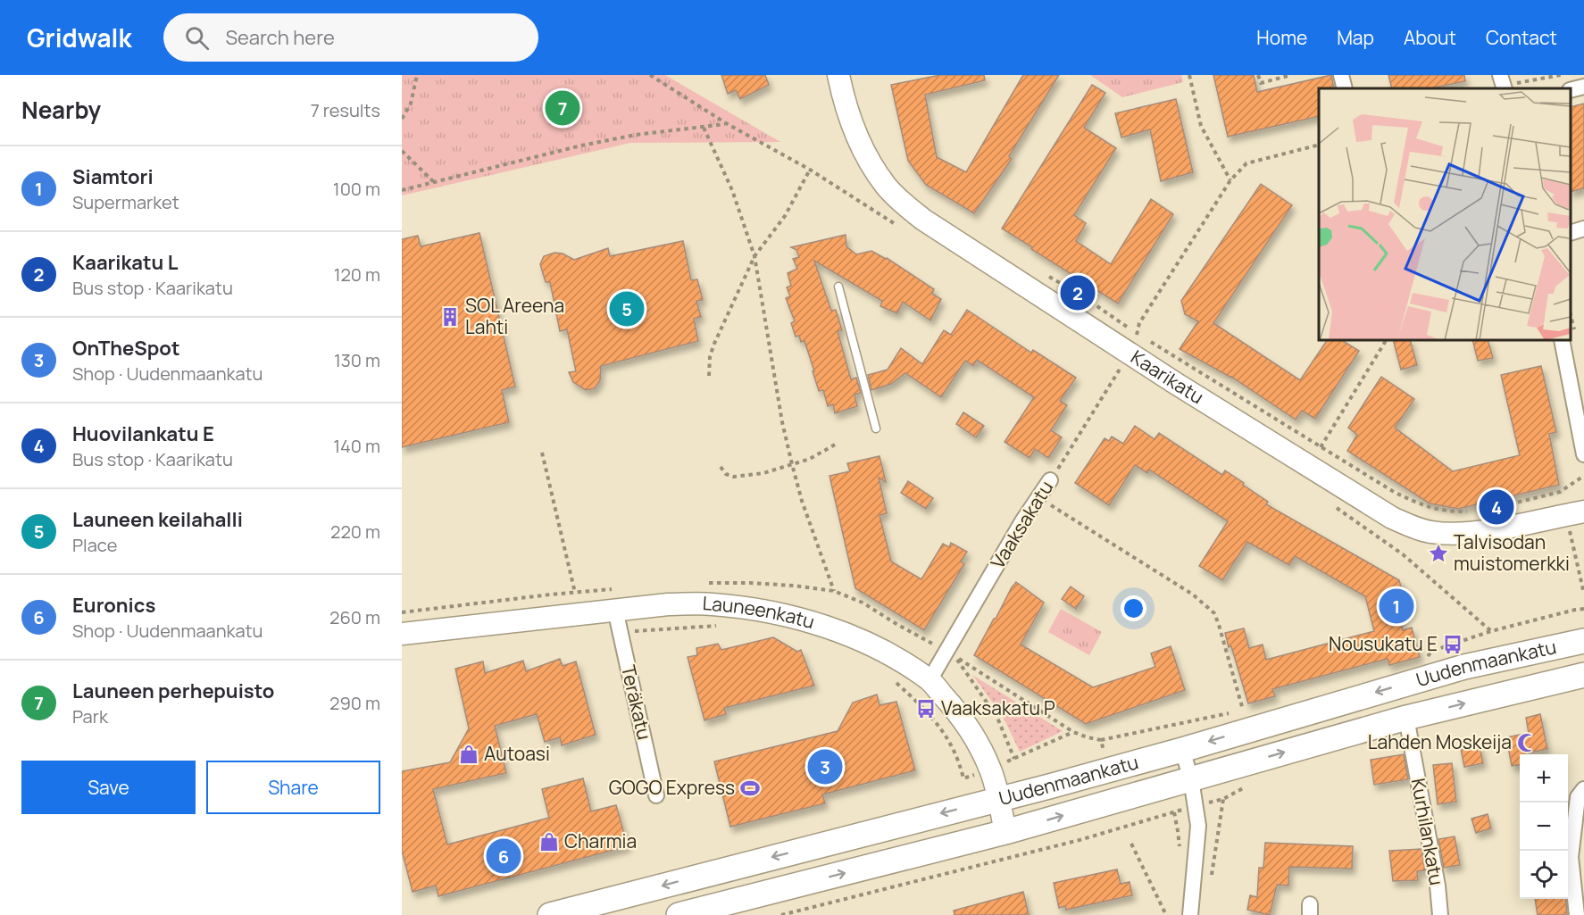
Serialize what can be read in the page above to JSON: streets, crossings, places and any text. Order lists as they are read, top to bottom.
{
  "streets": {
    "main road": ["Uudenmaankatu"],
    "street": [
      "Kaarikatu",
      "Vaaksakatu",
      "Launeenkatu",
      "Teräkatu",
      "Kurhilankatu"
    ]
  },
  "crossings": [
    ["Vaaksakatu", "Launeenkatu"],
    ["Launeenkatu", "Uudenmaankatu"],
    ["Launeenkatu", "Teräkatu"],
    ["Uudenmaankatu", "Kurhilankatu"]
  ],
  "places": {
    "building": ["SOL Areena Lahti"],
    "place": ["Talvisodan muistomerkki"],
    "bus stop": ["Nousukatu E", "Vaaksakatu P"],
    "mosque": ["Lahden Moskeija"],
    "shop": ["Autoasi", "Charmia"],
    "sports": ["GOGO Express"]
  },
  "page": {
    "header": "Gridwalk",
    "search": "Search here",
    "nav": [
      "Home",
      "Map",
      "About",
      "Contact"
    ],
    "heading": ["Nearby", "7 results"],
    "pins": [
      "7",
      "2",
      "5",
      "4",
      "1",
      "3",
      "6"
    ],
    "list": [
      {
        "mark": "1",
        "name": "Siamtori",
        "note": "Supermarket",
        "value": "100 m"
      },
      {
        "mark": "2",
        "name": "Kaarikatu L",
        "note": "Bus stop · Kaarikatu",
        "value": "120 m"
      },
      {
        "mark": "3",
        "name": "OnTheSpot",
        "note": "Shop · Uudenmaankatu",
        "value": "130 m"
      },
      {
        "mark": "4",
        "name": "Huovilankatu E",
        "note": "Bus stop · Kaarikatu",
        "value": "140 m"
      },
      {
        "mark": "5",
        "name": "Launeen keilahalli",
        "note": "Place",
        "value": "220 m"
      },
      {
        "mark": "6",
        "name": "Euronics",
        "note": "Shop · Uudenmaankatu",
        "value": "260 m"
      },
      {
        "mark": "7",
        "name": "Launeen perhepuisto",
        "note": "Park",
        "value": "290 m"
      }
    ],
    "buttons": ["Save", "Share"],
    "map_buttons": ["+", "−"]
  }
}
